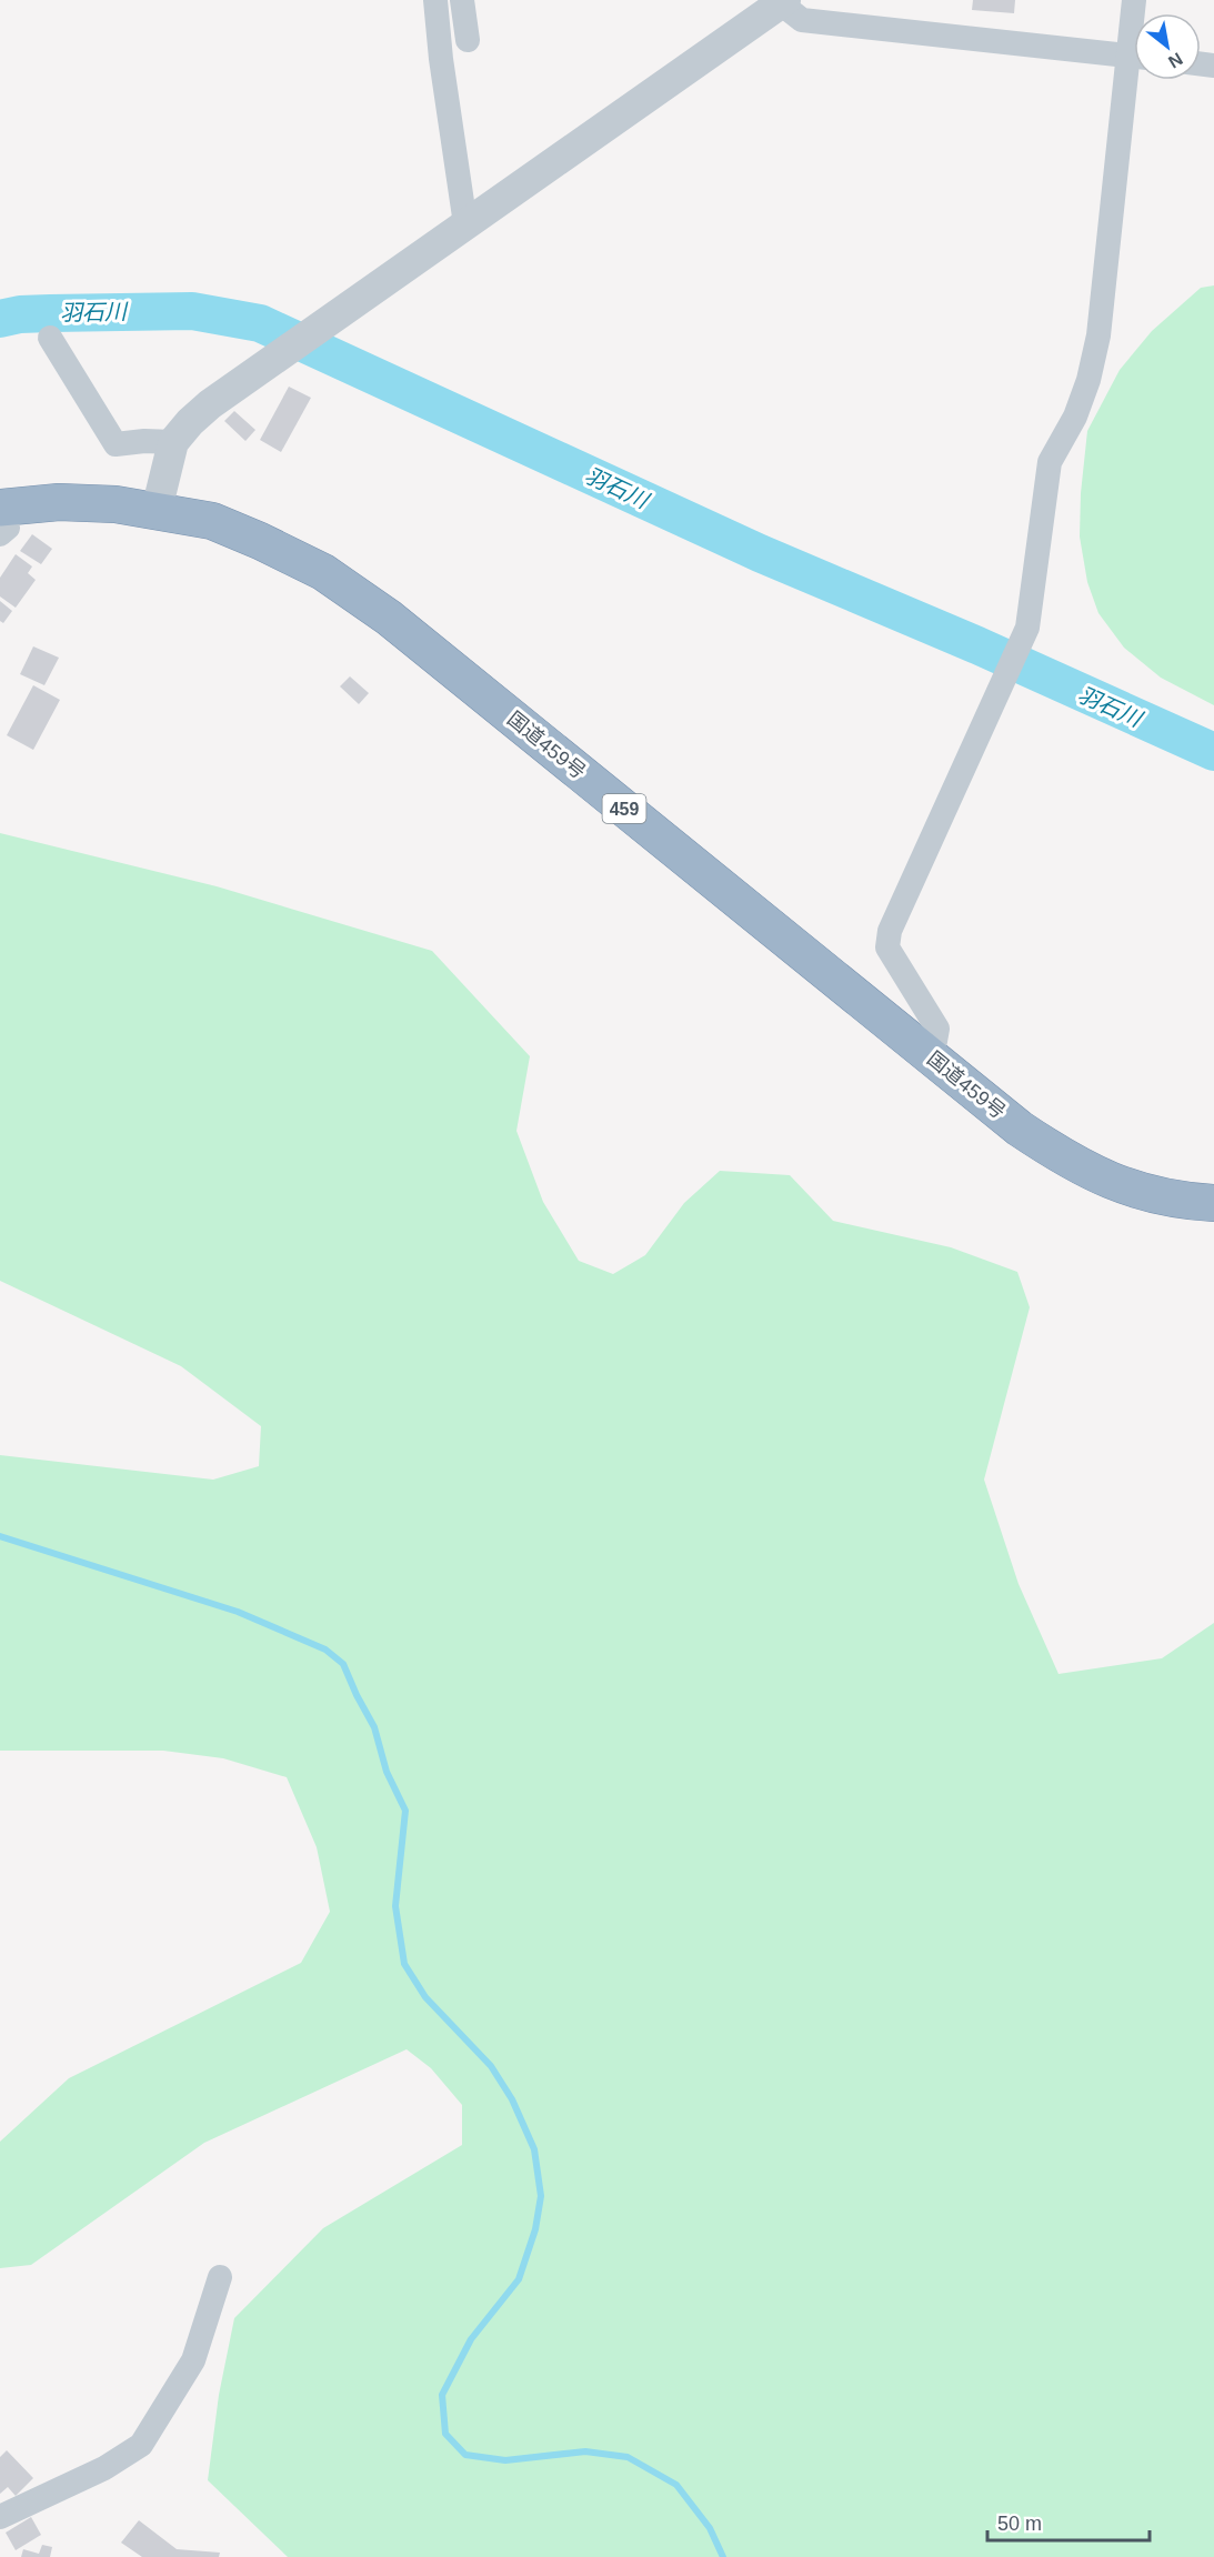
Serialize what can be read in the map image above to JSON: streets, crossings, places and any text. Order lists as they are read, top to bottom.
{
  "streets": {
    "highway": ["国道459号", "459"]
  },
  "water": ["羽石川"],
  "scale_bar": "50 m",
  "north": "bottom right"
}
